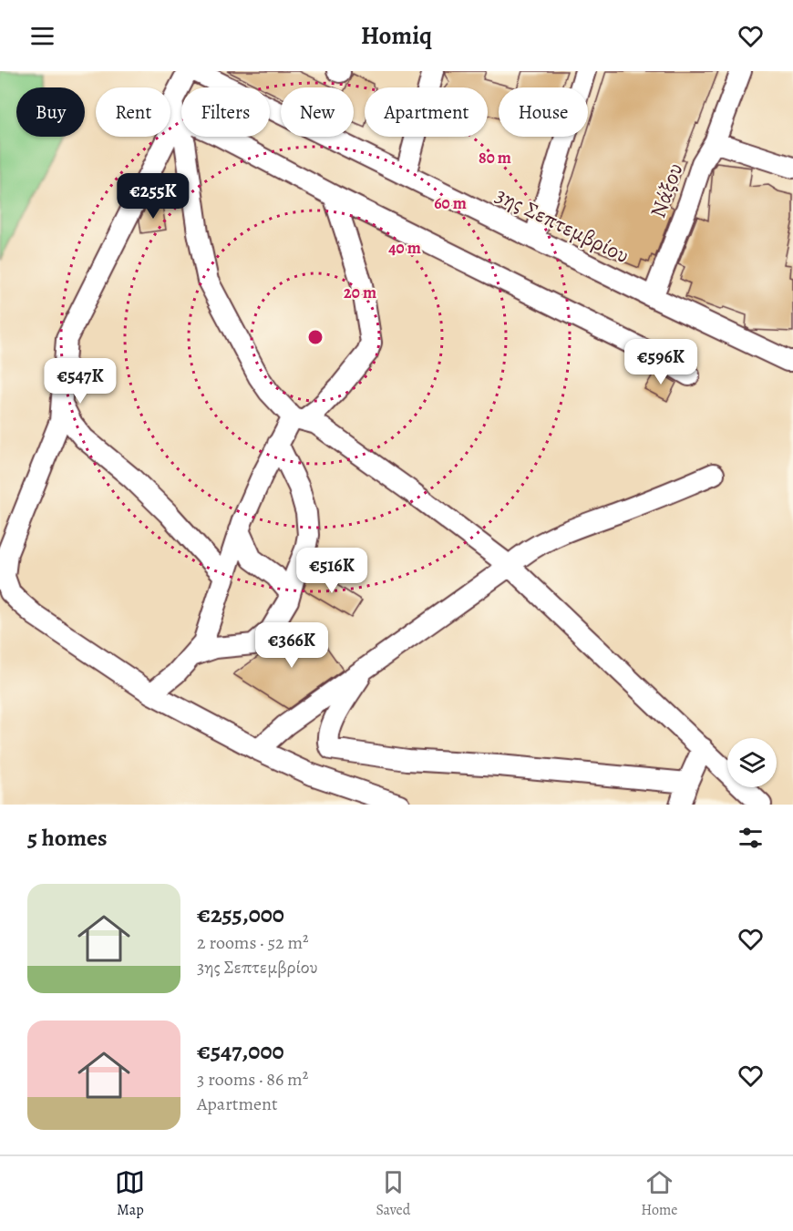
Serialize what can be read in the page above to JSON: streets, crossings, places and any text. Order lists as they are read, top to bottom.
{
  "streets": {
    "street": ["Νάξου", "3ης Σεπτεμβρίου"]
  },
  "crossings": [
    ["Νάξου", "3ης Σεπτεμβρίου"]
  ],
  "page": {
    "header": "Homiq",
    "chip": [
      "Buy",
      "Rent",
      "Filters",
      "New",
      "Apartment",
      "House"
    ],
    "price": [
      "€255K",
      "€596K",
      "€547K",
      "€516K",
      "€366K"
    ],
    "heading": "5 homes",
    "list": [
      {
        "name": "€255,000",
        "note": "2 rooms · 52 m² · 3ης Σεπτεμβρίου"
      },
      {
        "name": "€547,000",
        "note": "3 rooms · 86 m² · Apartment"
      }
    ],
    "tabs": ["Map", "Saved", "Home"]
  },
  "rings": [
    "80 m",
    "60 m",
    "40 m",
    "20 m"
  ]
}
